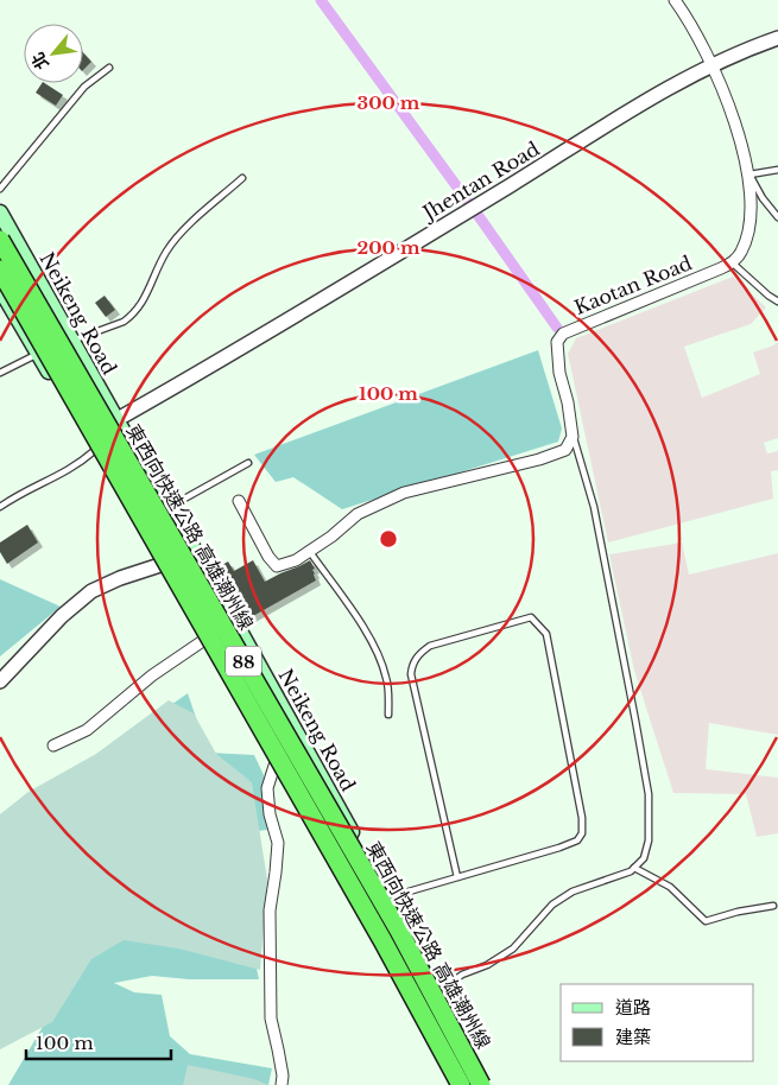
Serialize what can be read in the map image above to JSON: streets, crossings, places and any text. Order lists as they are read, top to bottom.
{
  "streets": {
    "highway": ["東西向快速公路 高雄潮州線", "88"],
    "main road": ["Neikeng Road"],
    "street": ["Jhentan Road", "Kaotan Road"]
  },
  "crossings": [
    ["Jhentan Road", "Neikeng Road"]
  ],
  "legend": ["道路", "建築"],
  "scale_bar": "100 m",
  "north": "bottom left",
  "rings": ["300 m", "200 m", "100 m"]
}
